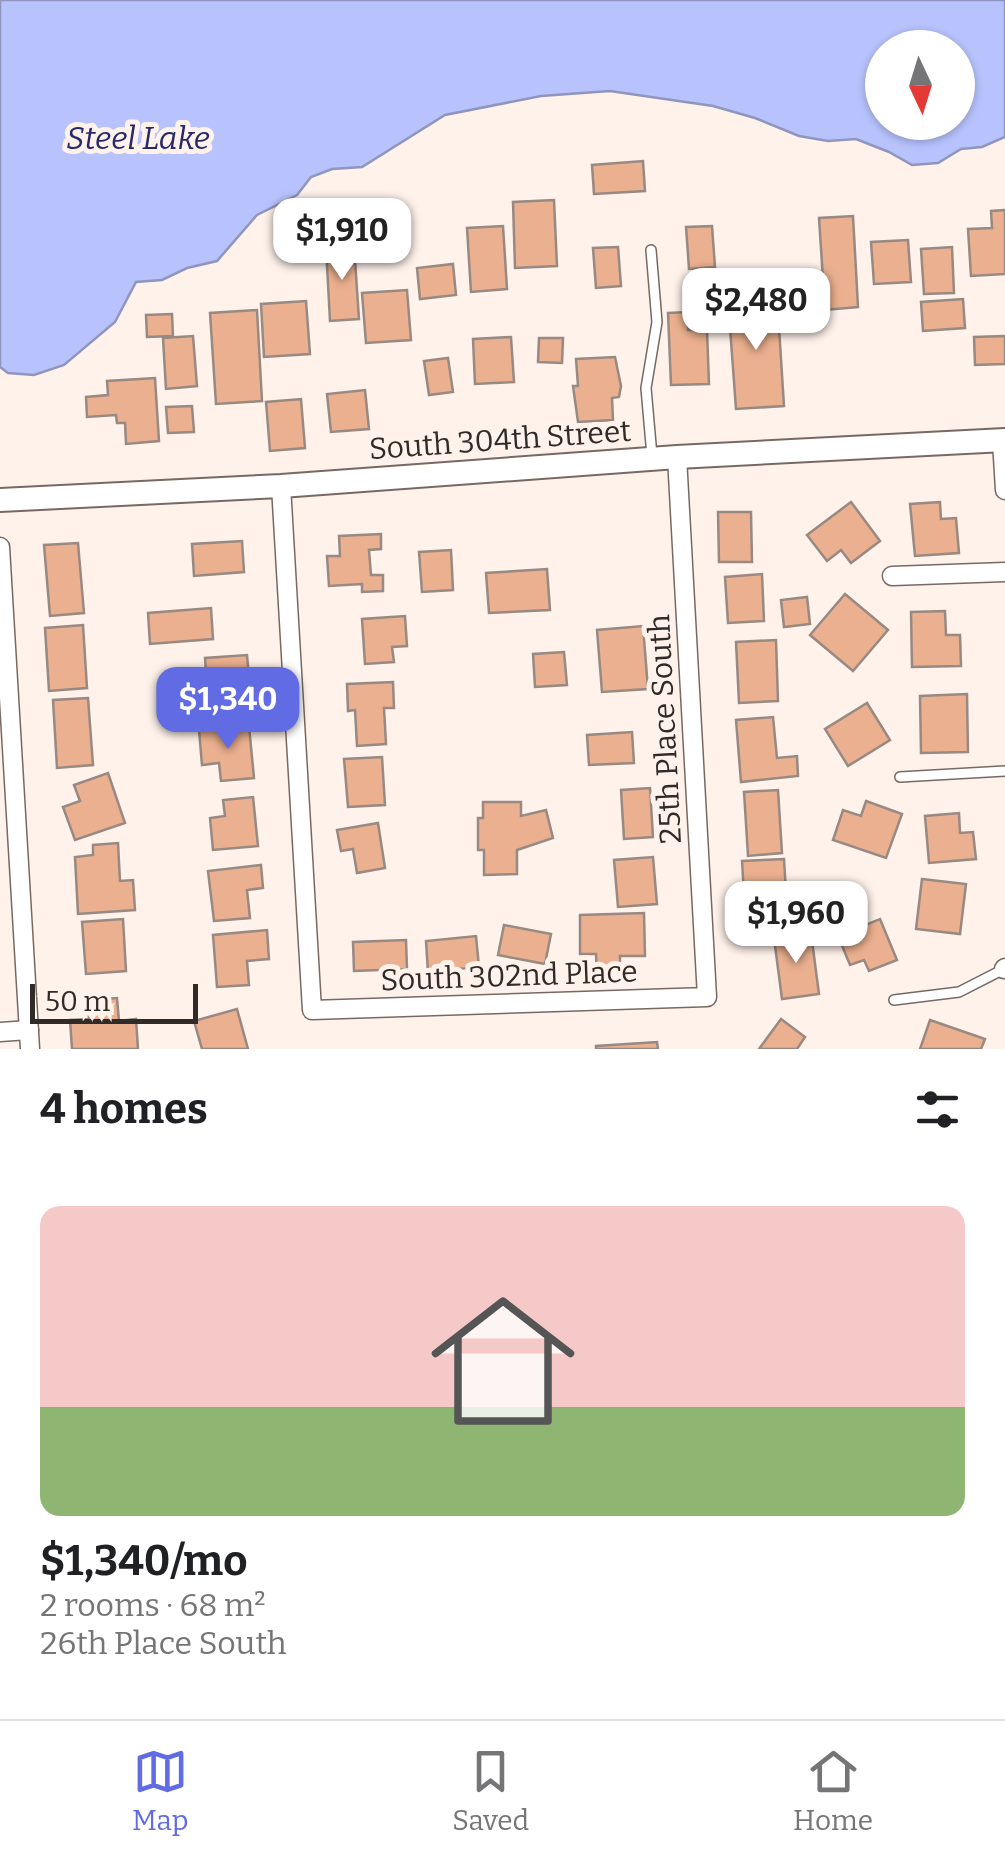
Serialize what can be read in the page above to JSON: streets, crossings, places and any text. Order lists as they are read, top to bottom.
{
  "streets": {
    "street": ["South 304th Street", "25th Place South", "South 302nd Place"]
  },
  "crossings": [
    ["South 304th Street", "25th Place South"],
    ["South 304th Street", "South 302nd Place"],
    ["25th Place South", "South 302nd Place"]
  ],
  "water": ["Steel Lake"],
  "scale_bar": "50 m",
  "north": "bottom",
  "page": {
    "price": [
      "$1,910",
      "$2,480",
      "$1,340",
      "$1,960"
    ],
    "scale": "50 m",
    "heading": "4 homes",
    "list": [
      {
        "name": "$1,340/mo",
        "note": "2 rooms · 68 m² · 26th Place South"
      }
    ],
    "tabs": ["Map", "Saved", "Home"]
  }
}
